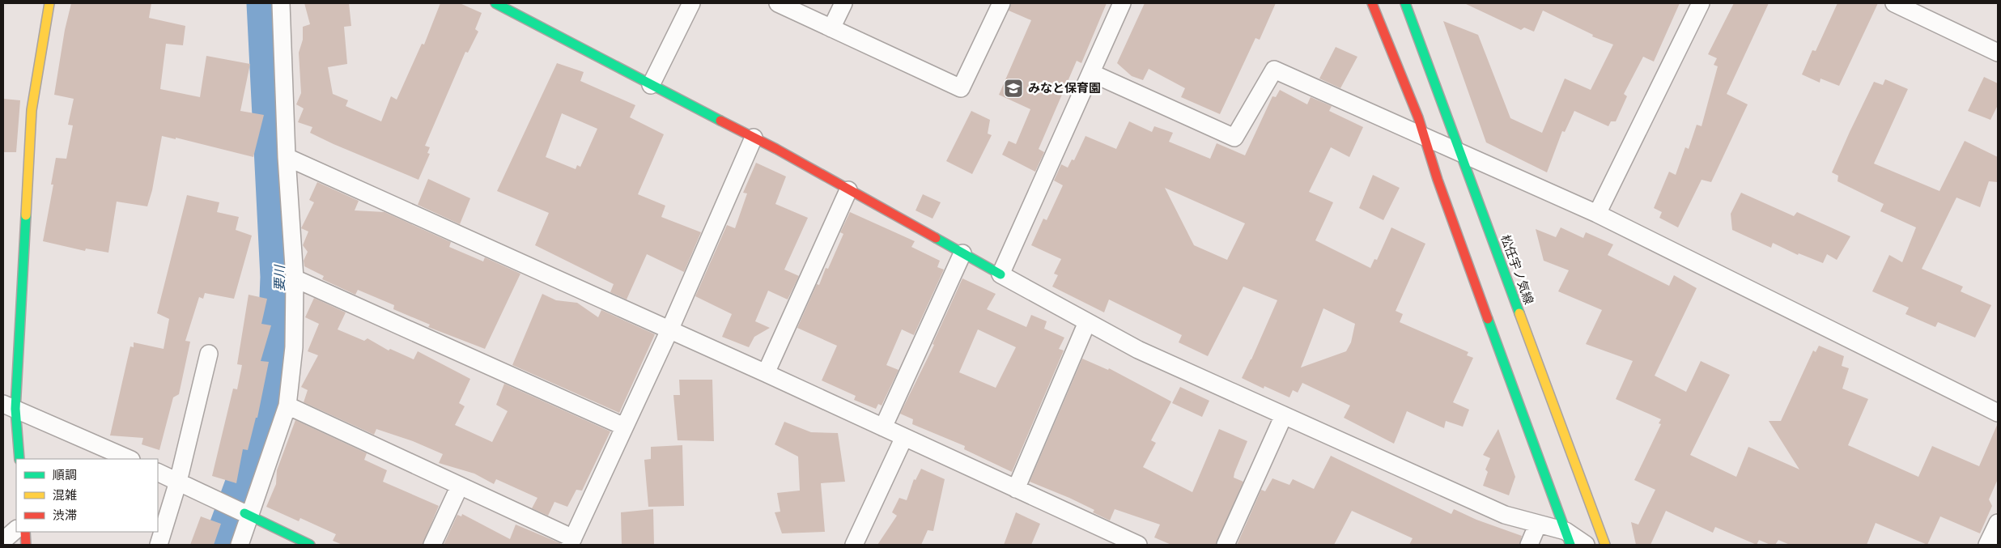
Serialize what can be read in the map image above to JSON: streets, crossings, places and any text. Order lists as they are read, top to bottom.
{
  "streets": {
    "main road": ["松任宇ノ気線"]
  },
  "water": ["要川"],
  "places": {
    "school or university": ["みなと保育園"]
  },
  "legend": ["順調", "混雑", "渋滞"]
}
